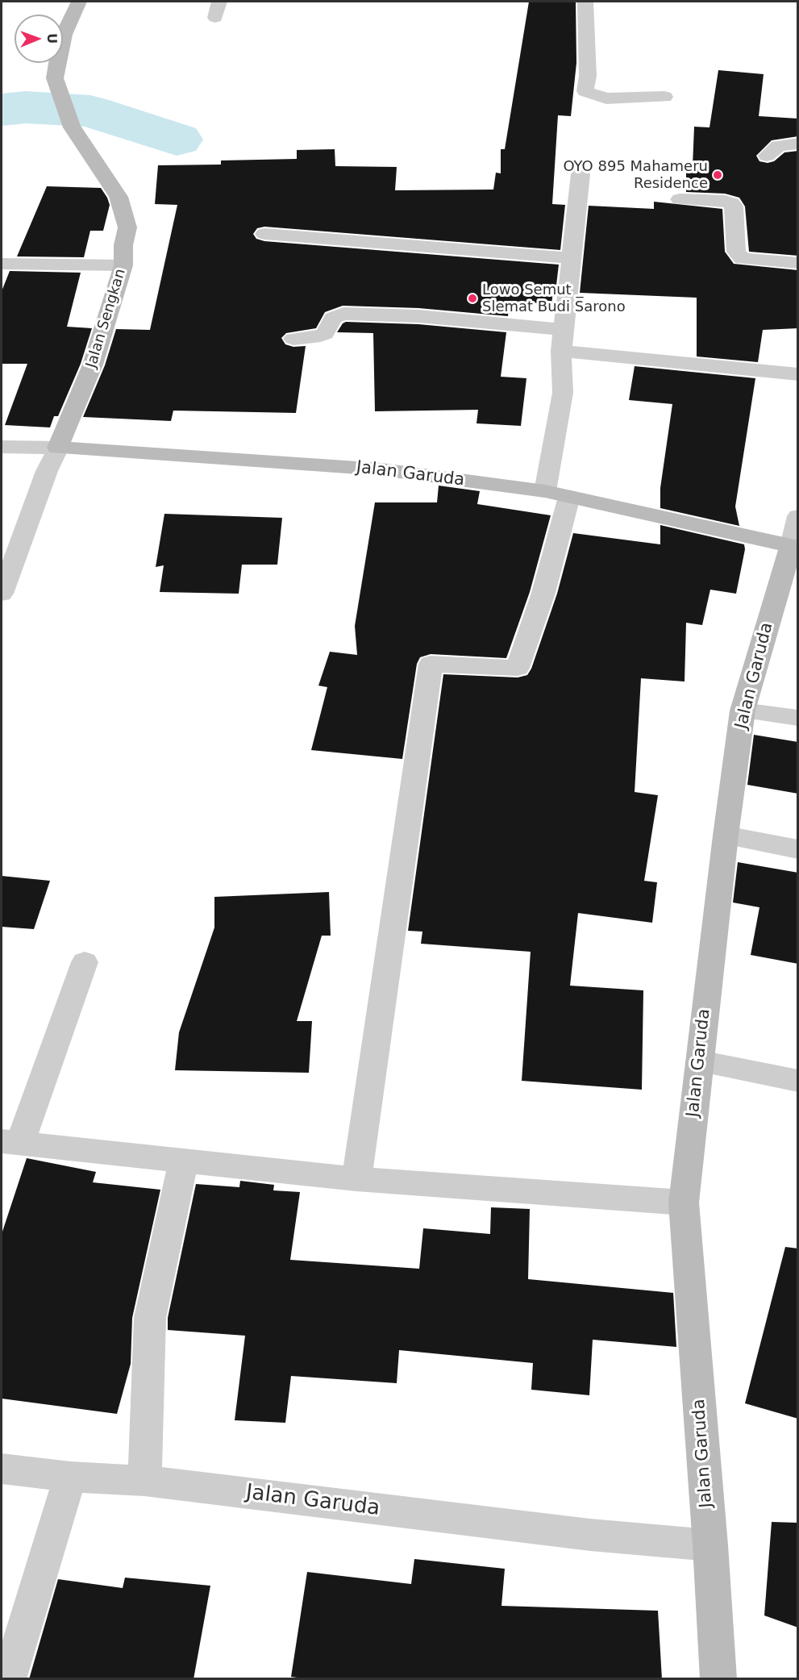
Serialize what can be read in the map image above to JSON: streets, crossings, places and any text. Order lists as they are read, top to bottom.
{
  "streets": {
    "main road": ["Jalan Sengkan", "Jalan Garuda"]
  },
  "crossings": [
    ["Jalan Sengkan", "Jalan Garuda"]
  ],
  "places": ["OYO 895 Mahameru Residence", "Lowo Semut _ Slemat Budi Sarono"],
  "north": "right"
}
